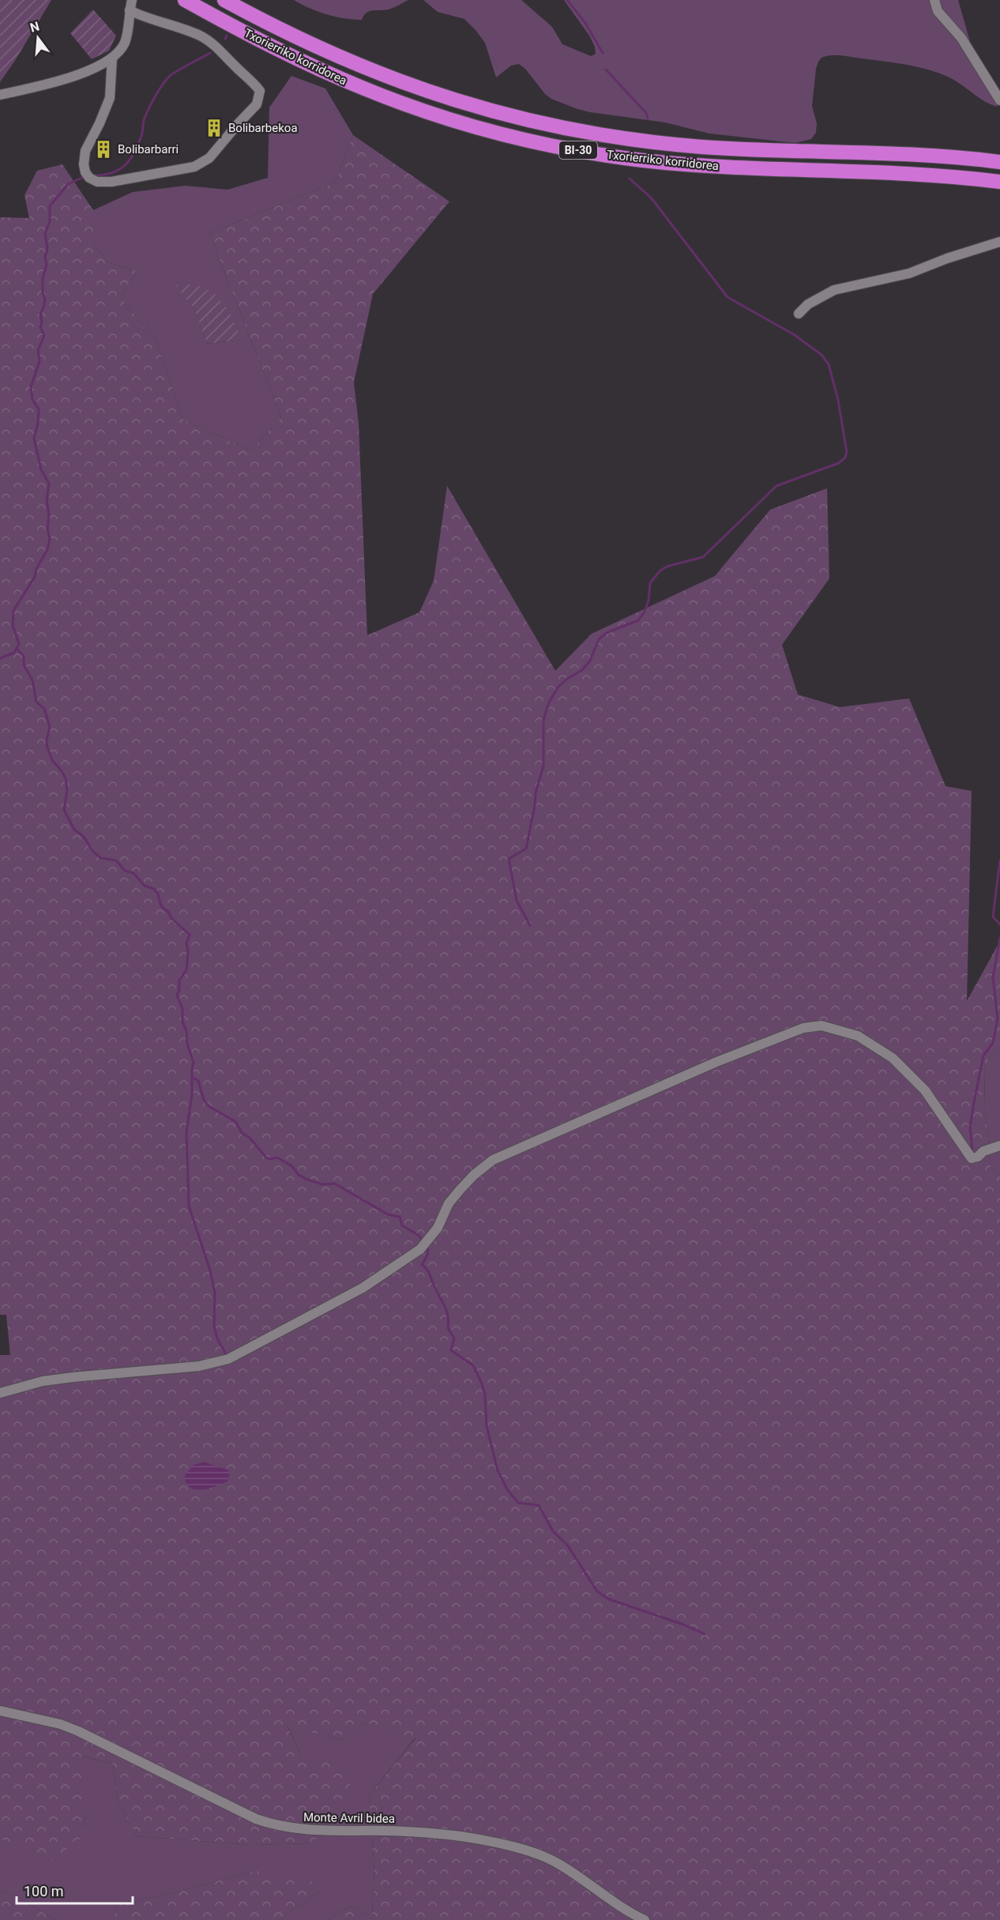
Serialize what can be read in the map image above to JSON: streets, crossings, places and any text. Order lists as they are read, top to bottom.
{
  "streets": {
    "highway": ["Txorierriko korridorea", "BI-30"],
    "street": ["Monte Avril bidea"]
  },
  "places": {
    "building": ["Bolibarbekoa", "Bolibarbarri"]
  },
  "scale_bar": "100 m",
  "north": "top"
}
